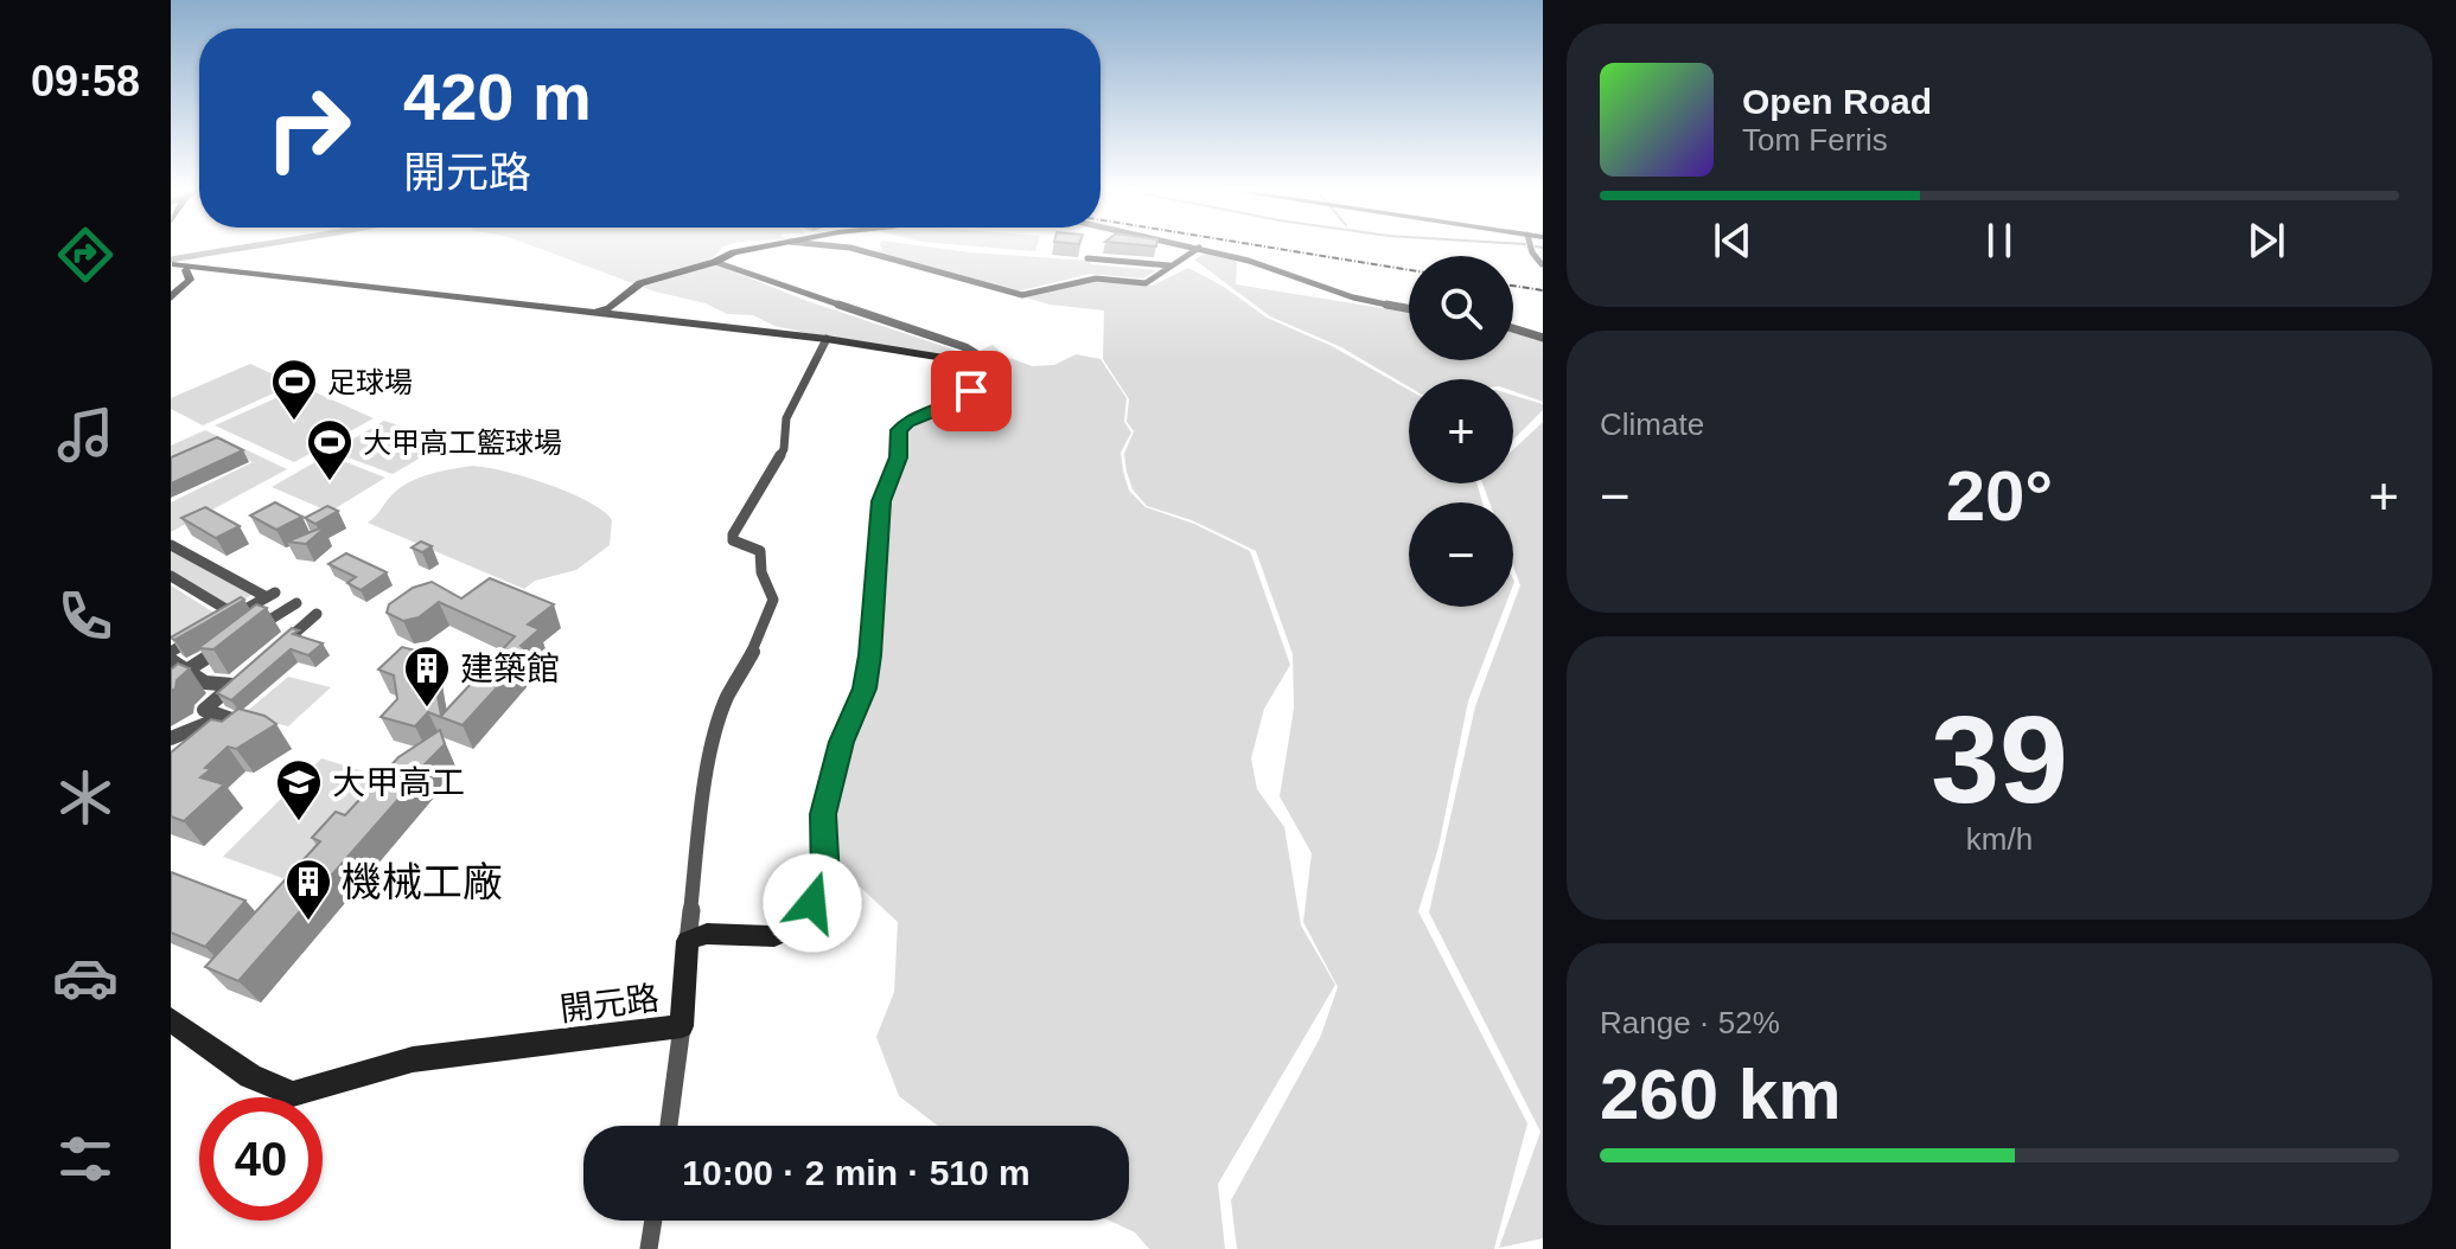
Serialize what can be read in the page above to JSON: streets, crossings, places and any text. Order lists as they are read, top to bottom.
{
  "streets": {
    "street": ["開元路"]
  },
  "places": {
    "sports": ["足球場", "大甲高工籃球場"],
    "building": ["建築館", "機械工廠"],
    "school or university": ["大甲高工"]
  },
  "page": {
    "tabs": "09:58",
    "turn": ["420 m", "開元路"],
    "song": ["Open Road", "Tom Ferris"],
    "map_buttons": ["+", "−"],
    "tile": [
      "Climate",
      ["39", "km/h"],
      ["Range · 52%", "260 km"]
    ],
    "heat": ["−", "20°", "+"],
    "limit": "40",
    "trip": "10:00 · 2 min · 510 m"
  }
}
